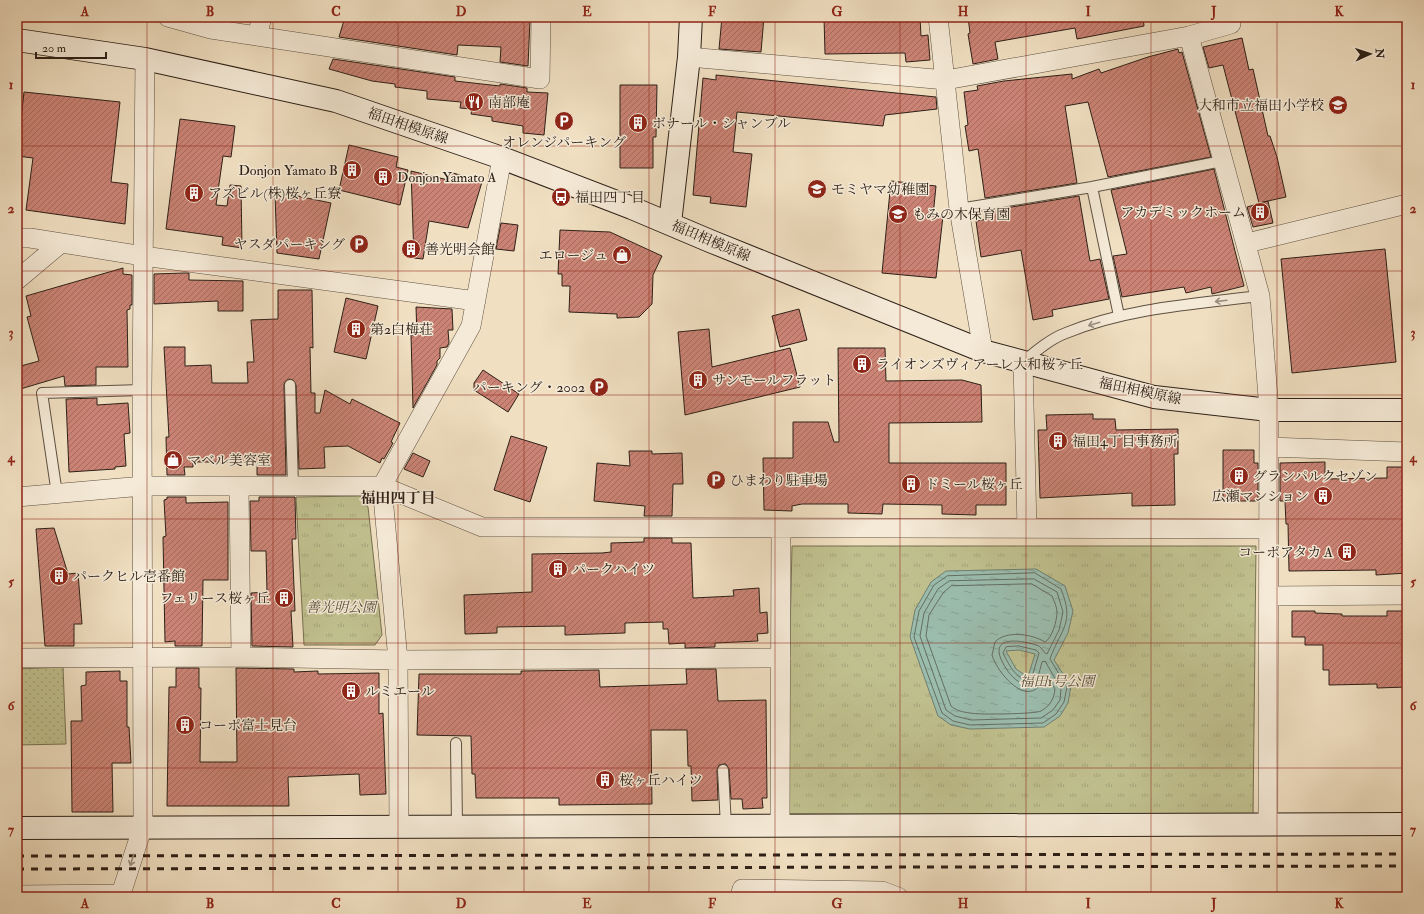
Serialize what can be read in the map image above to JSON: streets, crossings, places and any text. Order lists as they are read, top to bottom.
{
  "streets": {
    "street": ["福田相模原線"]
  },
  "districts": ["福田四丁目"],
  "parks": ["善光明公園", "福田1号公園"],
  "places": {
    "restaurant": ["南部庵"],
    "school or university": ["大和市立福田小学校", "モミヤマ幼稚園", "もみの木保育園"],
    "parking": [
      "オレンジパーキング",
      "ヤスダパーキング",
      "パーキング・2002",
      "ひまわり駐車場"
    ],
    "building": [
      "ボナール・シャンブル",
      "Donjon Yamato B",
      "Donjon Yamato A",
      "アズビル(株)桜ヶ丘寮",
      "アカデミックホーム",
      "善光明会館",
      "第2白梅荘",
      "ライオンズヴィアーレ大和桜ヶ丘",
      "サンモールフラット",
      "福田4丁目事務所",
      "グランパルクセゾン",
      "ドミール桜ヶ丘",
      "広瀬マンション",
      "コーポアタカ A",
      "パークハイツ",
      "パークヒル壱番館",
      "フェリース桜ヶ丘",
      "ルミエール",
      "コーポ富士見台",
      "桜ヶ丘ハイツ"
    ],
    "bus stop": ["福田四丁目"],
    "shop": ["エロージュ", "マベル美容室"]
  },
  "scale_bar": "20 m",
  "north": "right",
  "grid": {
    "columns": [
      "A",
      "B",
      "C",
      "D",
      "E",
      "F",
      "G",
      "H",
      "I",
      "J",
      "K"
    ],
    "rows": [
      "1",
      "2",
      "3",
      "4",
      "5",
      "6",
      "7"
    ]
  }
}
